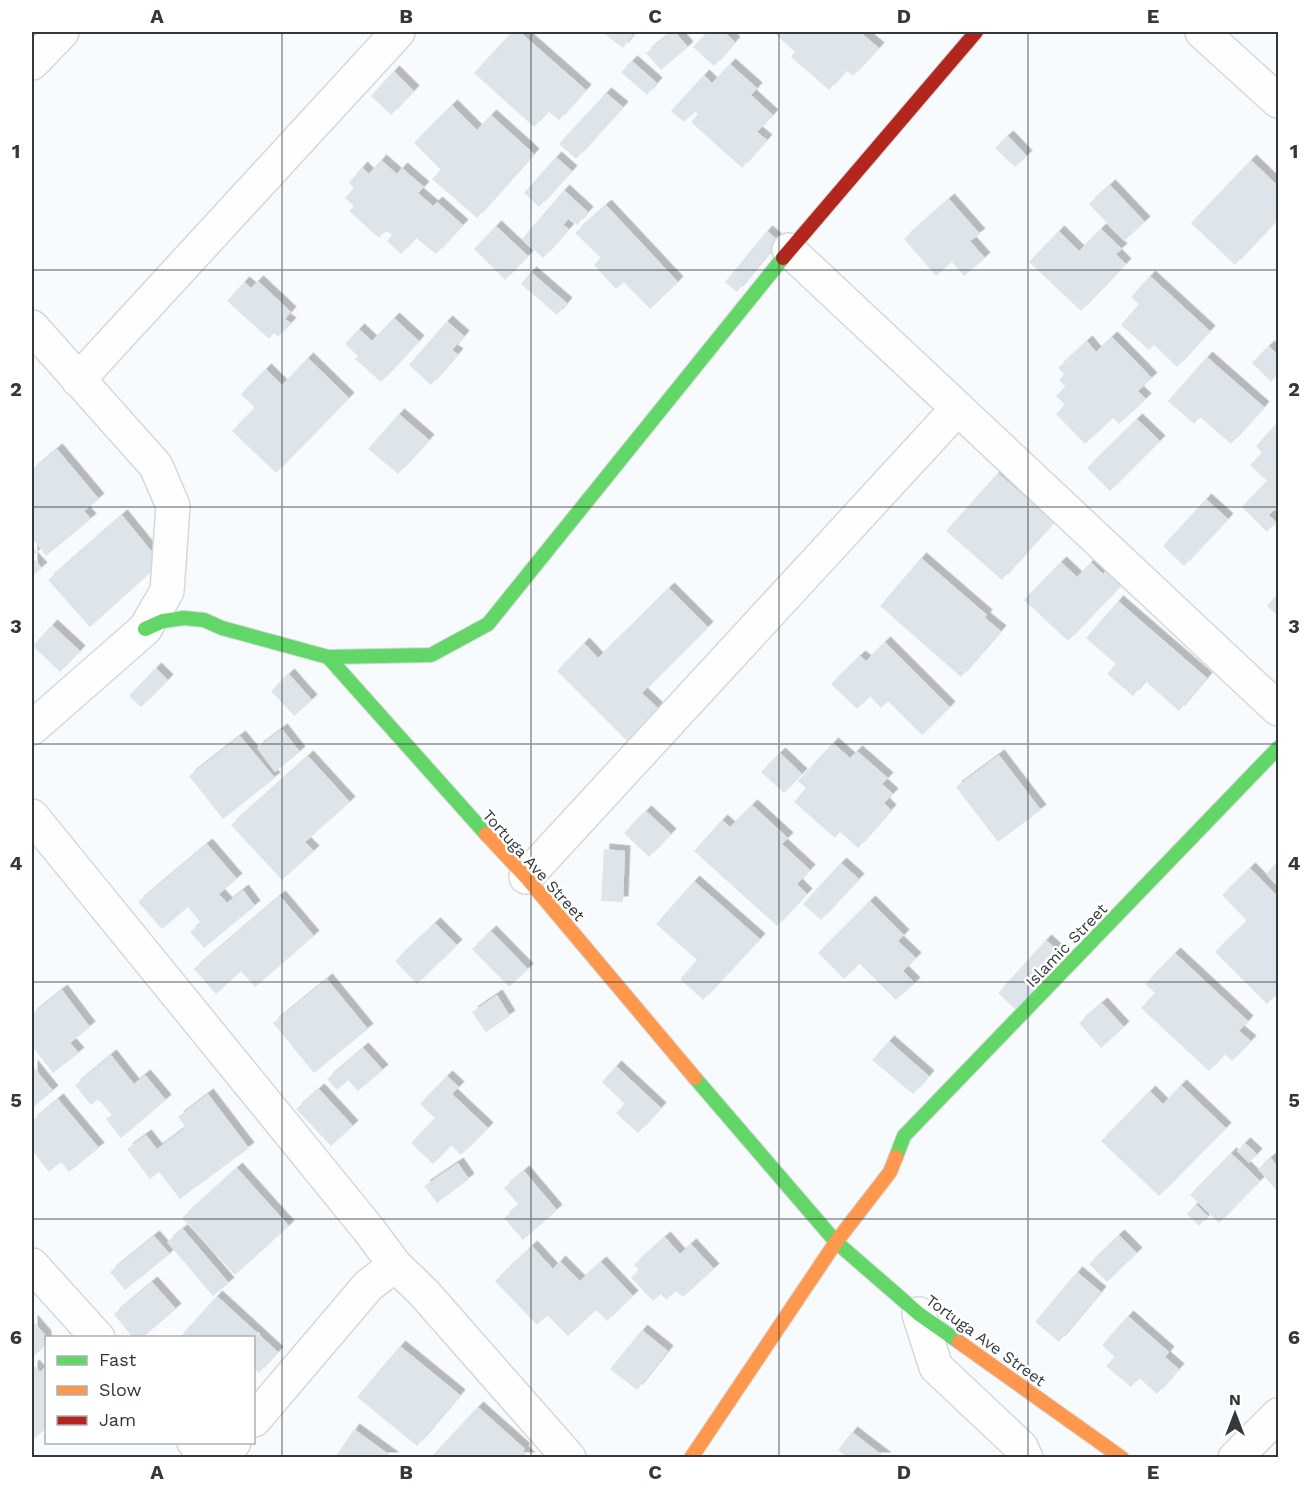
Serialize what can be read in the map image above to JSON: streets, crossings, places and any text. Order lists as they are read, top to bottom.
{
  "streets": {
    "street": ["Tortuga Ave Street", "Islamic Street"]
  },
  "crossings": [
    ["Tortuga Ave Street", "Islamic Street"]
  ],
  "legend": ["Fast", "Slow", "Jam"],
  "north": "top",
  "grid": {
    "columns": [
      "A",
      "B",
      "C",
      "D",
      "E"
    ],
    "rows": [
      "1",
      "2",
      "3",
      "4",
      "5",
      "6"
    ]
  }
}
